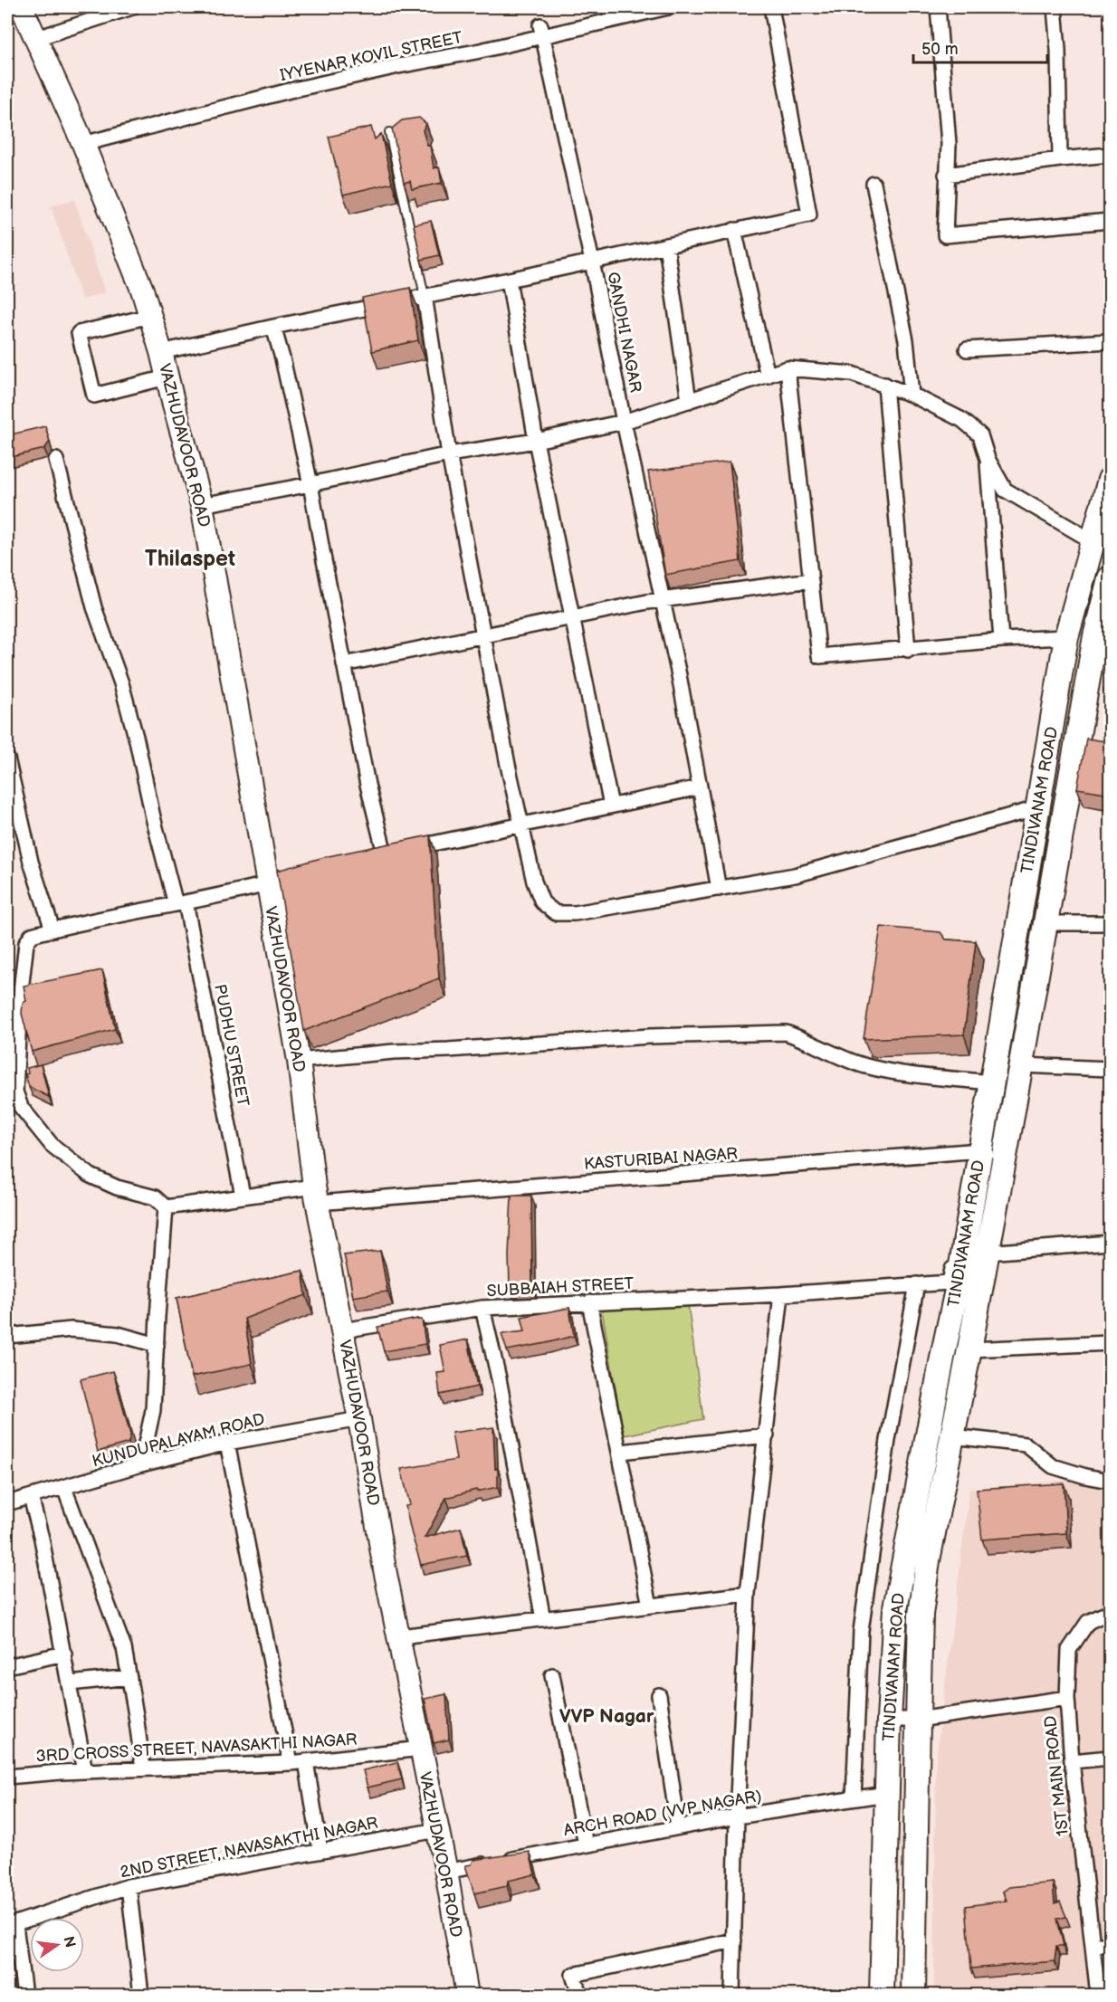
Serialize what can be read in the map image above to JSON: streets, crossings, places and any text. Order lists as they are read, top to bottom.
{
  "streets": {
    "highway": ["TINDIVANAM ROAD"],
    "main road": ["VAZHUDAVOOR ROAD"],
    "street": [
      "IYYENAR KOVIL STREET",
      "GANDHI NAGAR",
      "PUDHU STREET",
      "KASTURIBAI NAGAR",
      "SUBBAIAH STREET",
      "KUNDUPALAYAM ROAD",
      "3RD CROSS STREET, NAVASAKTHI NAGAR",
      "1ST MAIN ROAD",
      "ARCH ROAD (VVP NAGAR)",
      "2ND STREET, NAVASAKTHI NAGAR"
    ]
  },
  "crossings": [
    ["IYYENAR KOVIL STREET", "VAZHUDAVOOR ROAD"],
    ["GANDHI NAGAR", "VAZHUDAVOOR ROAD"],
    ["VAZHUDAVOOR ROAD", "KASTURIBAI NAGAR"],
    ["VAZHUDAVOOR ROAD", "SUBBAIAH STREET"],
    ["VAZHUDAVOOR ROAD", "KUNDUPALAYAM ROAD"],
    ["VAZHUDAVOOR ROAD", "3RD CROSS STREET, NAVASAKTHI NAGAR"],
    ["VAZHUDAVOOR ROAD", "ARCH ROAD (VVP NAGAR)"],
    ["VAZHUDAVOOR ROAD", "2ND STREET, NAVASAKTHI NAGAR"],
    ["TINDIVANAM ROAD", "KASTURIBAI NAGAR"],
    ["TINDIVANAM ROAD", "SUBBAIAH STREET"],
    ["TINDIVANAM ROAD", "1ST MAIN ROAD"],
    ["TINDIVANAM ROAD", "ARCH ROAD (VVP NAGAR)"],
    ["PUDHU STREET", "KASTURIBAI NAGAR"],
    ["KASTURIBAI NAGAR", "SUBBAIAH STREET"]
  ],
  "districts": ["Thilaspet", "VVP Nagar"],
  "scale_bar": "50 m",
  "north": "right"
}
